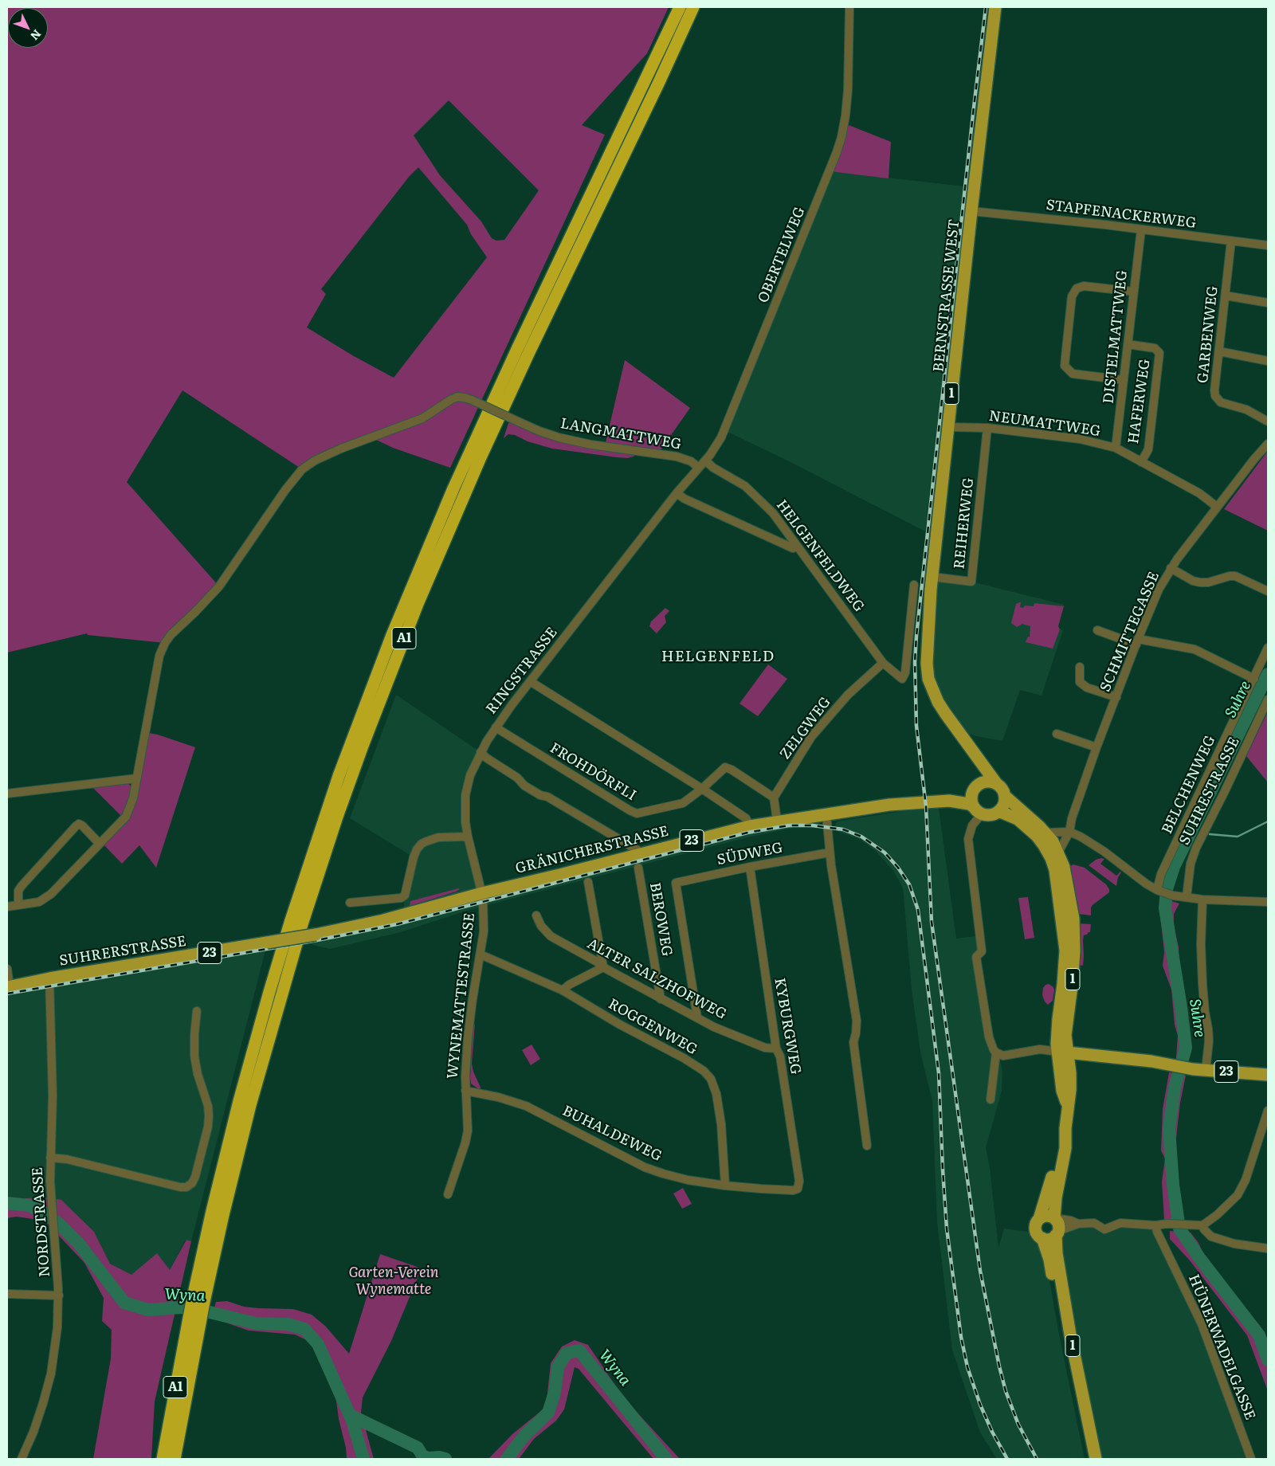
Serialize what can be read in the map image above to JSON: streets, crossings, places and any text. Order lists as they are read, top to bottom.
{
  "streets": {
    "highway": ["A1"],
    "main road": [
      "BERNSTRASSE WEST",
      "1",
      "23",
      "GRÄNICHERSTRASSE",
      "SUHRERSTRASSE"
    ],
    "street": [
      "STAPFENACKERWEG",
      "OBERTELWEG",
      "GARBENWEG",
      "DISTELMATTWEG",
      "HAFERWEG",
      "NEUMATTWEG",
      "LANGMATTWEG",
      "REIHERWEG",
      "HELGENFELDWEG",
      "SCHMITTEGASSE",
      "RINGSTRASSE",
      "ZELGWEG",
      "FROHDÖRFLI",
      "BELCHENWEG",
      "SUHRESTRASSE",
      "SÜDWEG",
      "BEROWEG",
      "ALTER SALZHOFWEG",
      "WYNEMATTESTRASSE",
      "KYBURGWEG",
      "ROGGENWEG",
      "BUHALDEWEG",
      "NORDSTRASSE",
      "HÜNERWADELGASSE"
    ]
  },
  "crossings": [
    ["STAPFENACKERWEG", "BERNSTRASSE WEST"],
    ["STAPFENACKERWEG", "GARBENWEG"],
    ["STAPFENACKERWEG", "DISTELMATTWEG"],
    ["OBERTELWEG", "LANGMATTWEG"],
    ["OBERTELWEG", "HELGENFELDWEG"],
    ["OBERTELWEG", "RINGSTRASSE"],
    ["BERNSTRASSE WEST", "1"],
    ["BERNSTRASSE WEST", "NEUMATTWEG"],
    ["BERNSTRASSE WEST", "REIHERWEG"],
    ["BERNSTRASSE WEST", "GRÄNICHERSTRASSE"],
    ["DISTELMATTWEG", "HAFERWEG"],
    ["DISTELMATTWEG", "NEUMATTWEG"],
    ["1", "SCHMITTEGASSE"],
    ["1", "23"],
    ["1", "GRÄNICHERSTRASSE"],
    ["HAFERWEG", "NEUMATTWEG"],
    ["NEUMATTWEG", "REIHERWEG"],
    ["NEUMATTWEG", "SCHMITTEGASSE"],
    ["HELGENFELDWEG", "ZELGWEG"],
    ["RINGSTRASSE", "FROHDÖRFLI"],
    ["RINGSTRASSE", "GRÄNICHERSTRASSE"],
    ["RINGSTRASSE", "WYNEMATTESTRASSE"],
    ["ZELGWEG", "FROHDÖRFLI"],
    ["GRÄNICHERSTRASSE", "SUHRERSTRASSE"],
    ["GRÄNICHERSTRASSE", "WYNEMATTESTRASSE"],
    ["SÜDWEG", "ALTER SALZHOFWEG"],
    ["SÜDWEG", "KYBURGWEG"],
    ["BEROWEG", "ALTER SALZHOFWEG"],
    ["SUHRERSTRASSE", "NORDSTRASSE"],
    ["ALTER SALZHOFWEG", "KYBURGWEG"],
    ["WYNEMATTESTRASSE", "ROGGENWEG"],
    ["WYNEMATTESTRASSE", "BUHALDEWEG"],
    ["KYBURGWEG", "BUHALDEWEG"],
    ["ROGGENWEG", "BUHALDEWEG"]
  ],
  "districts": ["HELGENFELD"],
  "water": ["Suhre", "Wyna"],
  "parks": ["Garten-Verein Wynematte"],
  "north": "bottom right"
}
